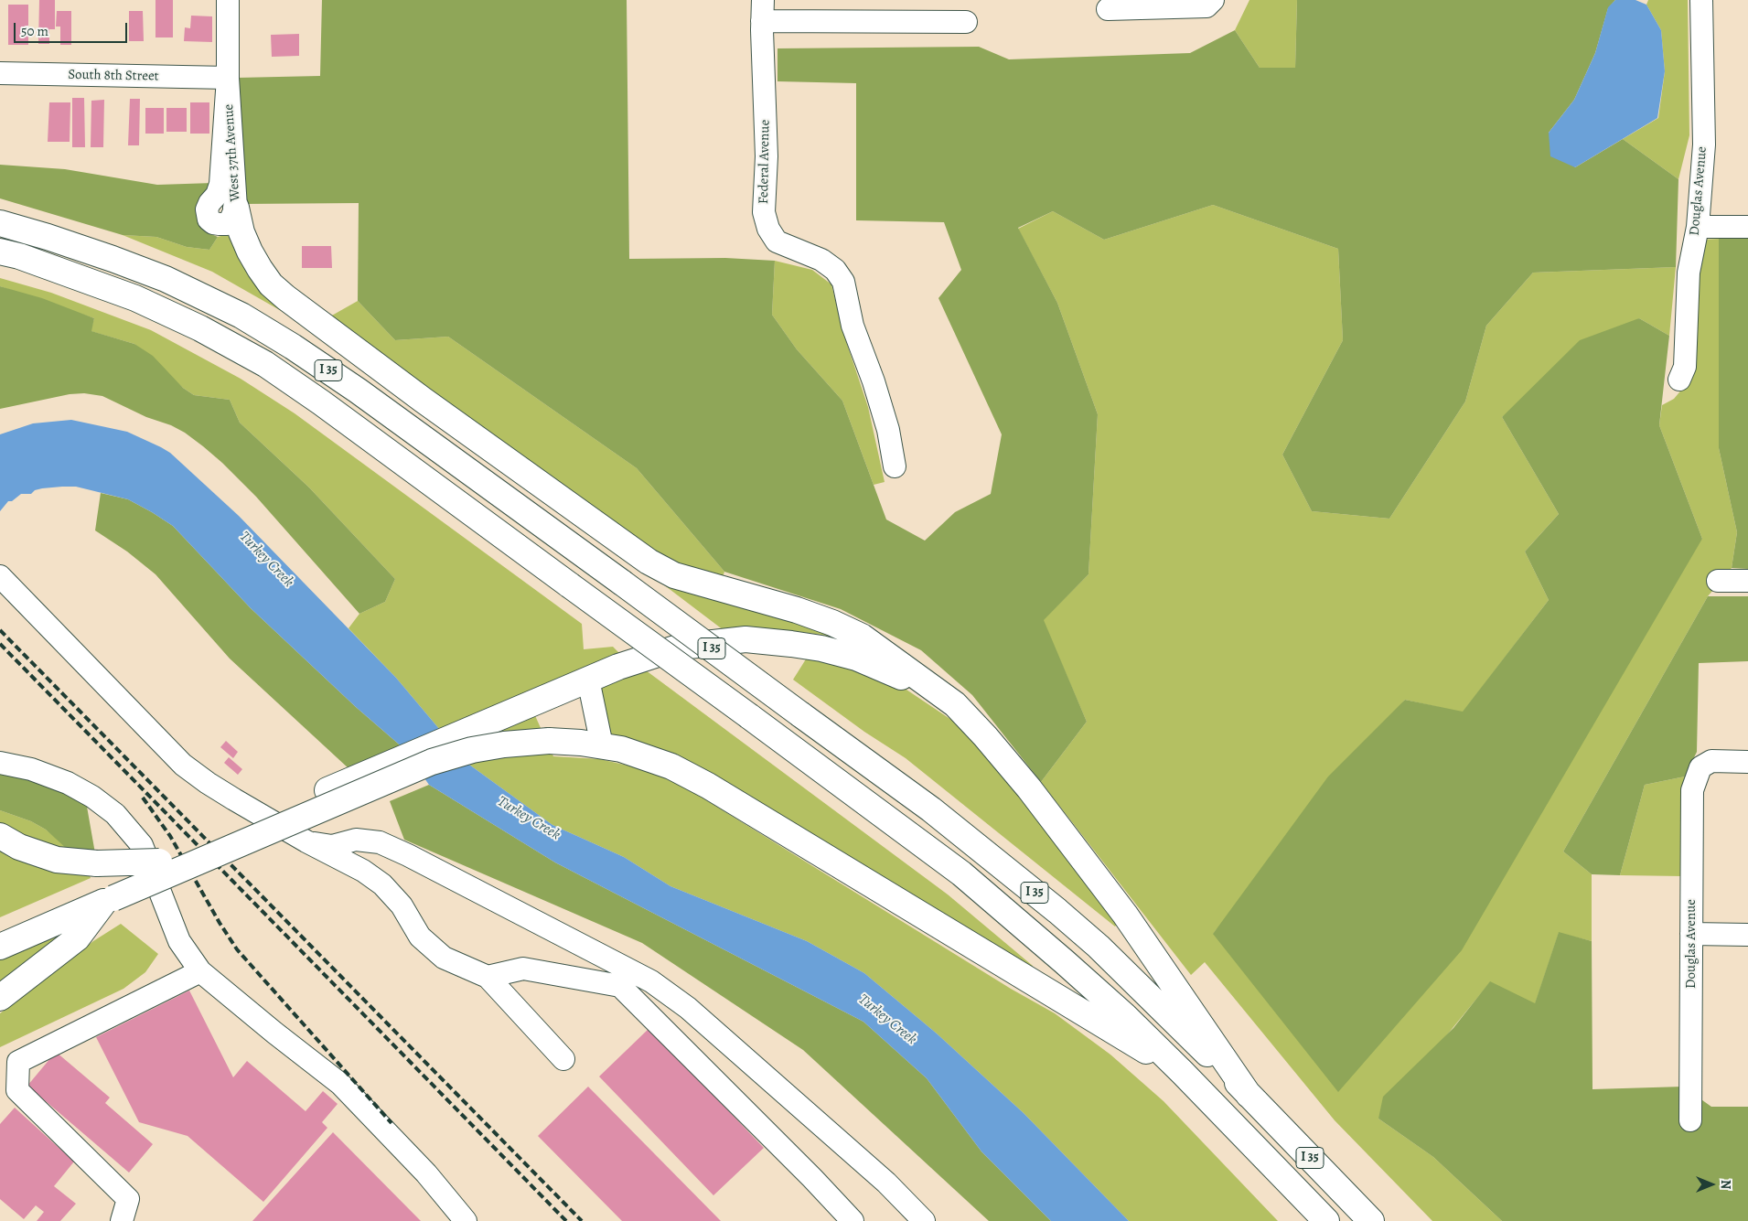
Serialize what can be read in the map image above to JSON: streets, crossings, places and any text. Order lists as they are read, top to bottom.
{
  "streets": {
    "highway": ["I 35"],
    "street": [
      "South 8th Street",
      "West 37th Avenue",
      "Federal Avenue",
      "Douglas Avenue"
    ]
  },
  "crossings": [
    ["South 8th Street", "West 37th Avenue"]
  ],
  "water": ["Turkey Creek"],
  "scale_bar": "50 m",
  "north": "right"
}
